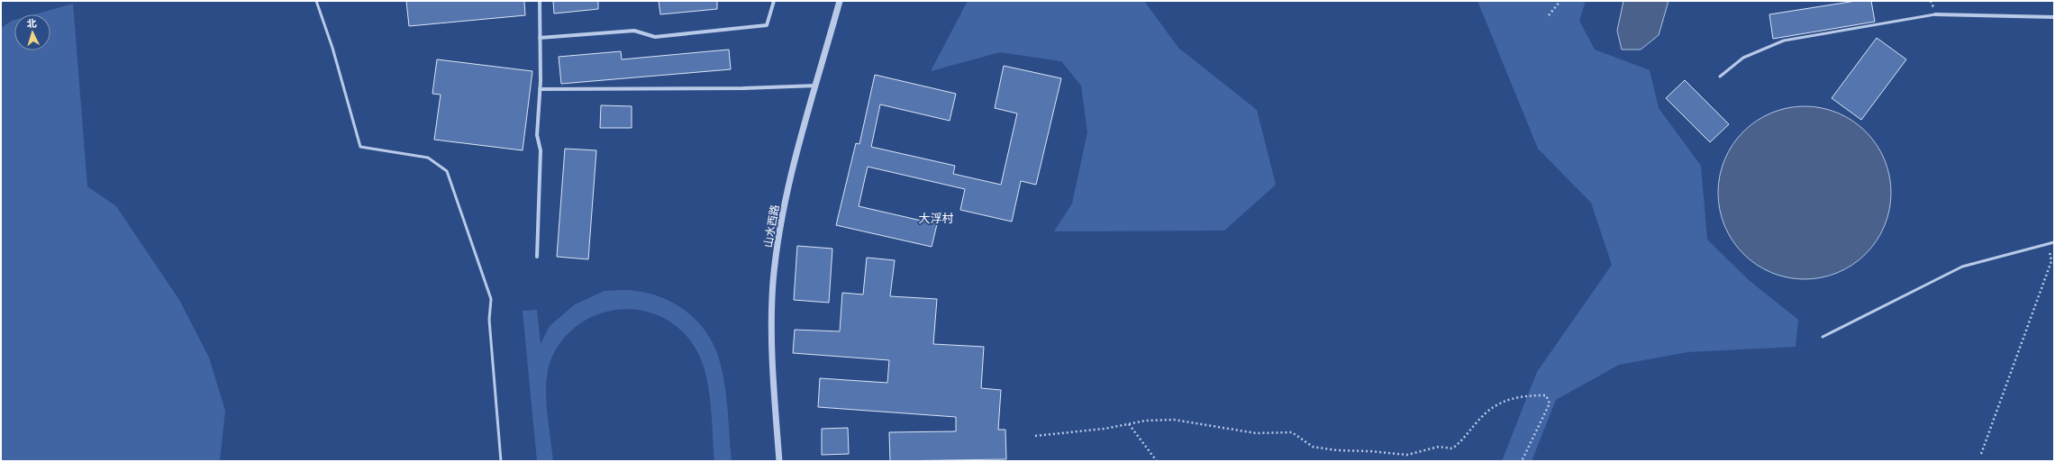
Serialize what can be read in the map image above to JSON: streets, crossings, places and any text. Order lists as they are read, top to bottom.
{
  "streets": {
    "street": ["山水西路"]
  },
  "districts": ["大浮村"],
  "north": "top"
}
